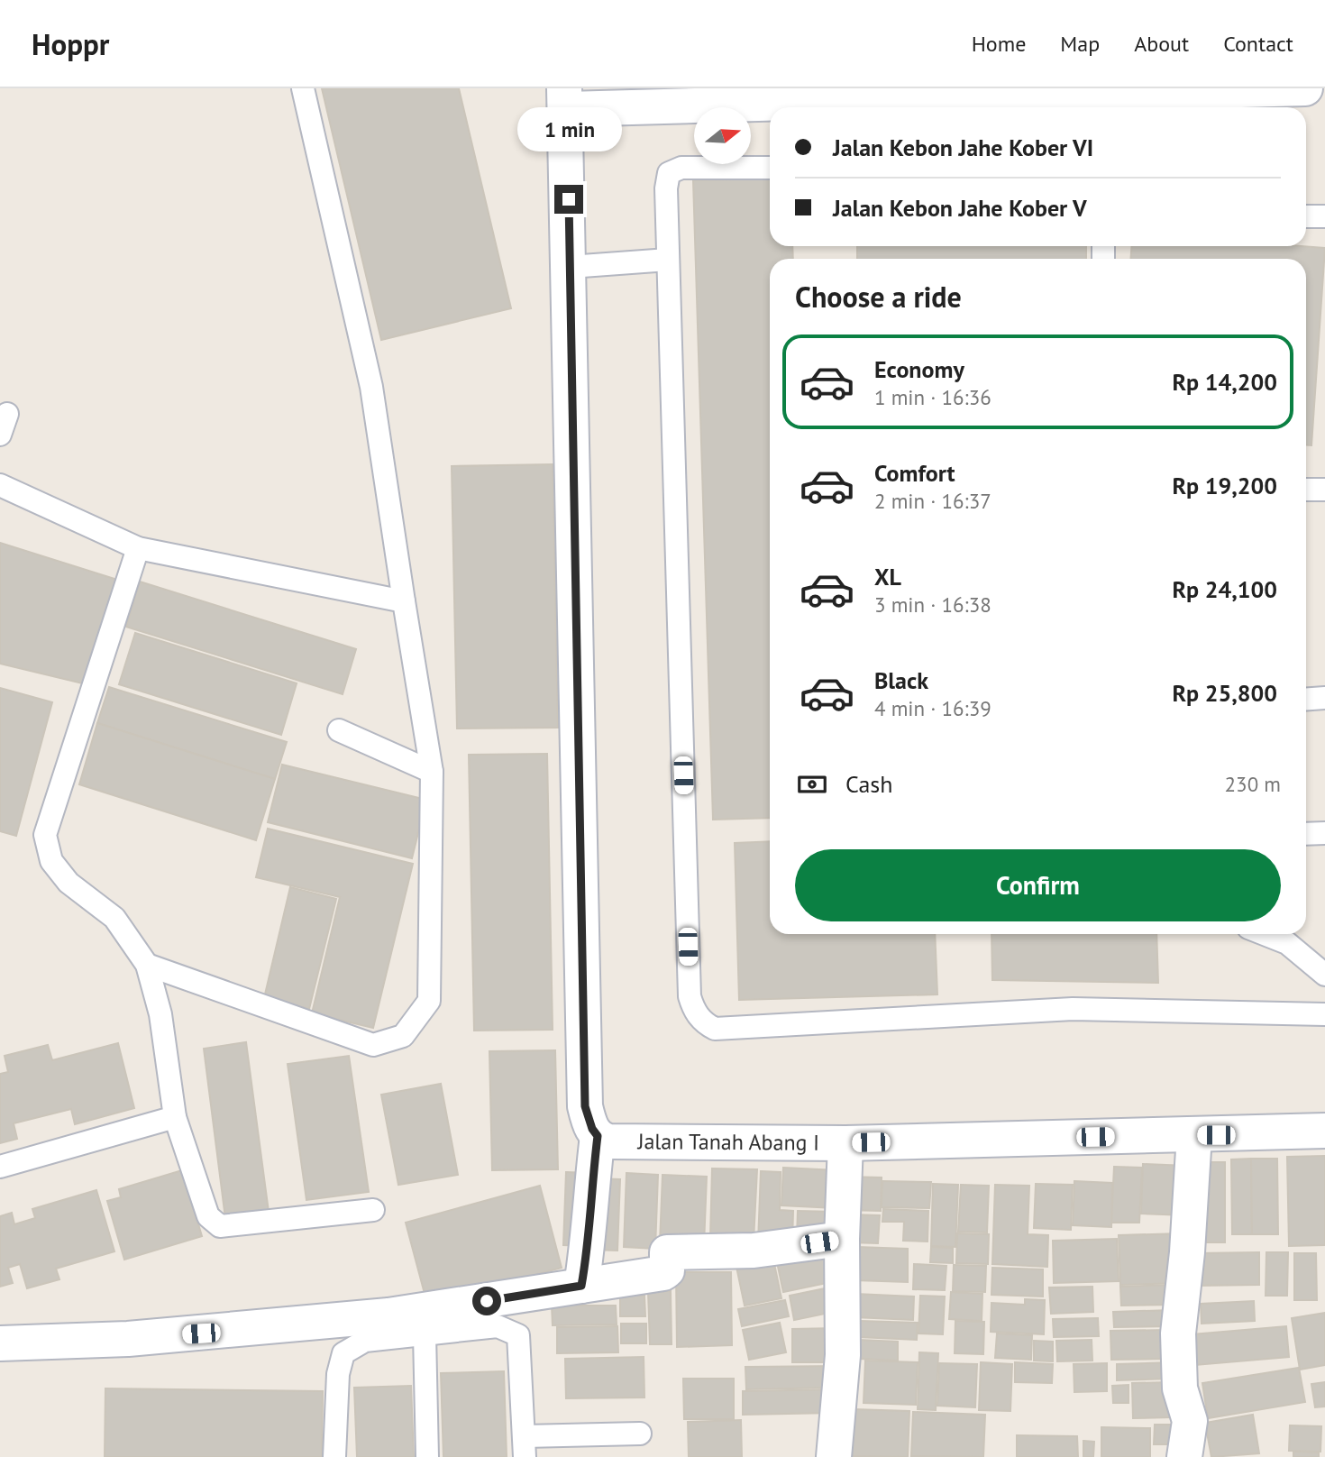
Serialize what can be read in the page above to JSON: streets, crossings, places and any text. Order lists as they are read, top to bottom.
{
  "streets": {
    "street": ["Jalan Tanah Abang I"]
  },
  "north": "right",
  "page": {
    "header": "Hoppr",
    "nav": [
      "Home",
      "Map",
      "About",
      "Contact"
    ],
    "bubble": "1 min",
    "banner": ["Jalan Kebon Jahe Kober VI", "Jalan Kebon Jahe Kober V"],
    "heading": "Choose a ride",
    "list": [
      {
        "name": "Economy",
        "note": "1 min · 16:36",
        "value": "Rp 14,200"
      },
      {
        "name": "Comfort",
        "note": "2 min · 16:37",
        "value": "Rp 19,200"
      },
      {
        "name": "XL",
        "note": "3 min · 16:38",
        "value": "Rp 24,100"
      },
      {
        "name": "Black",
        "note": "4 min · 16:39",
        "value": "Rp 25,800"
      }
    ],
    "pay": ["Cash", "230 m"],
    "buttons": "Confirm"
  }
}
